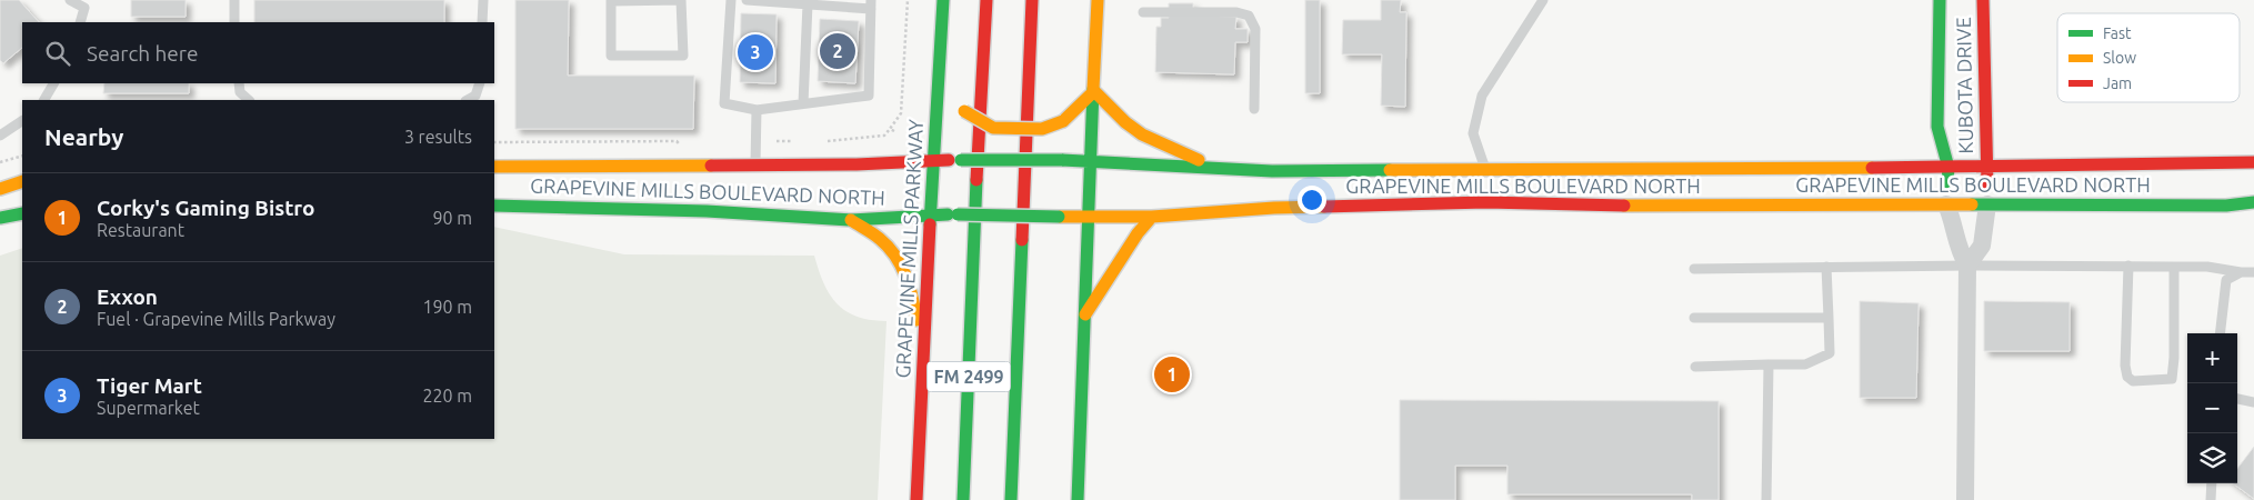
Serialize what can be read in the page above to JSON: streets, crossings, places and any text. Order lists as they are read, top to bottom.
{
  "streets": {
    "main road": [
      "KUBOTA DRIVE",
      "GRAPEVINE MILLS BOULEVARD NORTH",
      "GRAPEVINE MILLS PARKWAY",
      "FM 2499"
    ]
  },
  "crossings": [
    ["KUBOTA DRIVE", "GRAPEVINE MILLS BOULEVARD NORTH"],
    ["GRAPEVINE MILLS BOULEVARD NORTH", "GRAPEVINE MILLS PARKWAY"]
  ],
  "legend": ["Fast", "Slow", "Jam"],
  "page": {
    "search": "Search here",
    "pins": ["2", "3", "1"],
    "heading": ["Nearby", "3 results"],
    "list": [
      {
        "mark": "1",
        "name": "Corky's Gaming Bistro",
        "note": "Restaurant",
        "value": "90 m"
      },
      {
        "mark": "2",
        "name": "Exxon",
        "note": "Fuel · Grapevine Mills Parkway",
        "value": "190 m"
      },
      {
        "mark": "3",
        "name": "Tiger Mart",
        "note": "Supermarket",
        "value": "220 m"
      }
    ],
    "map_buttons": ["+", "−"]
  }
}
